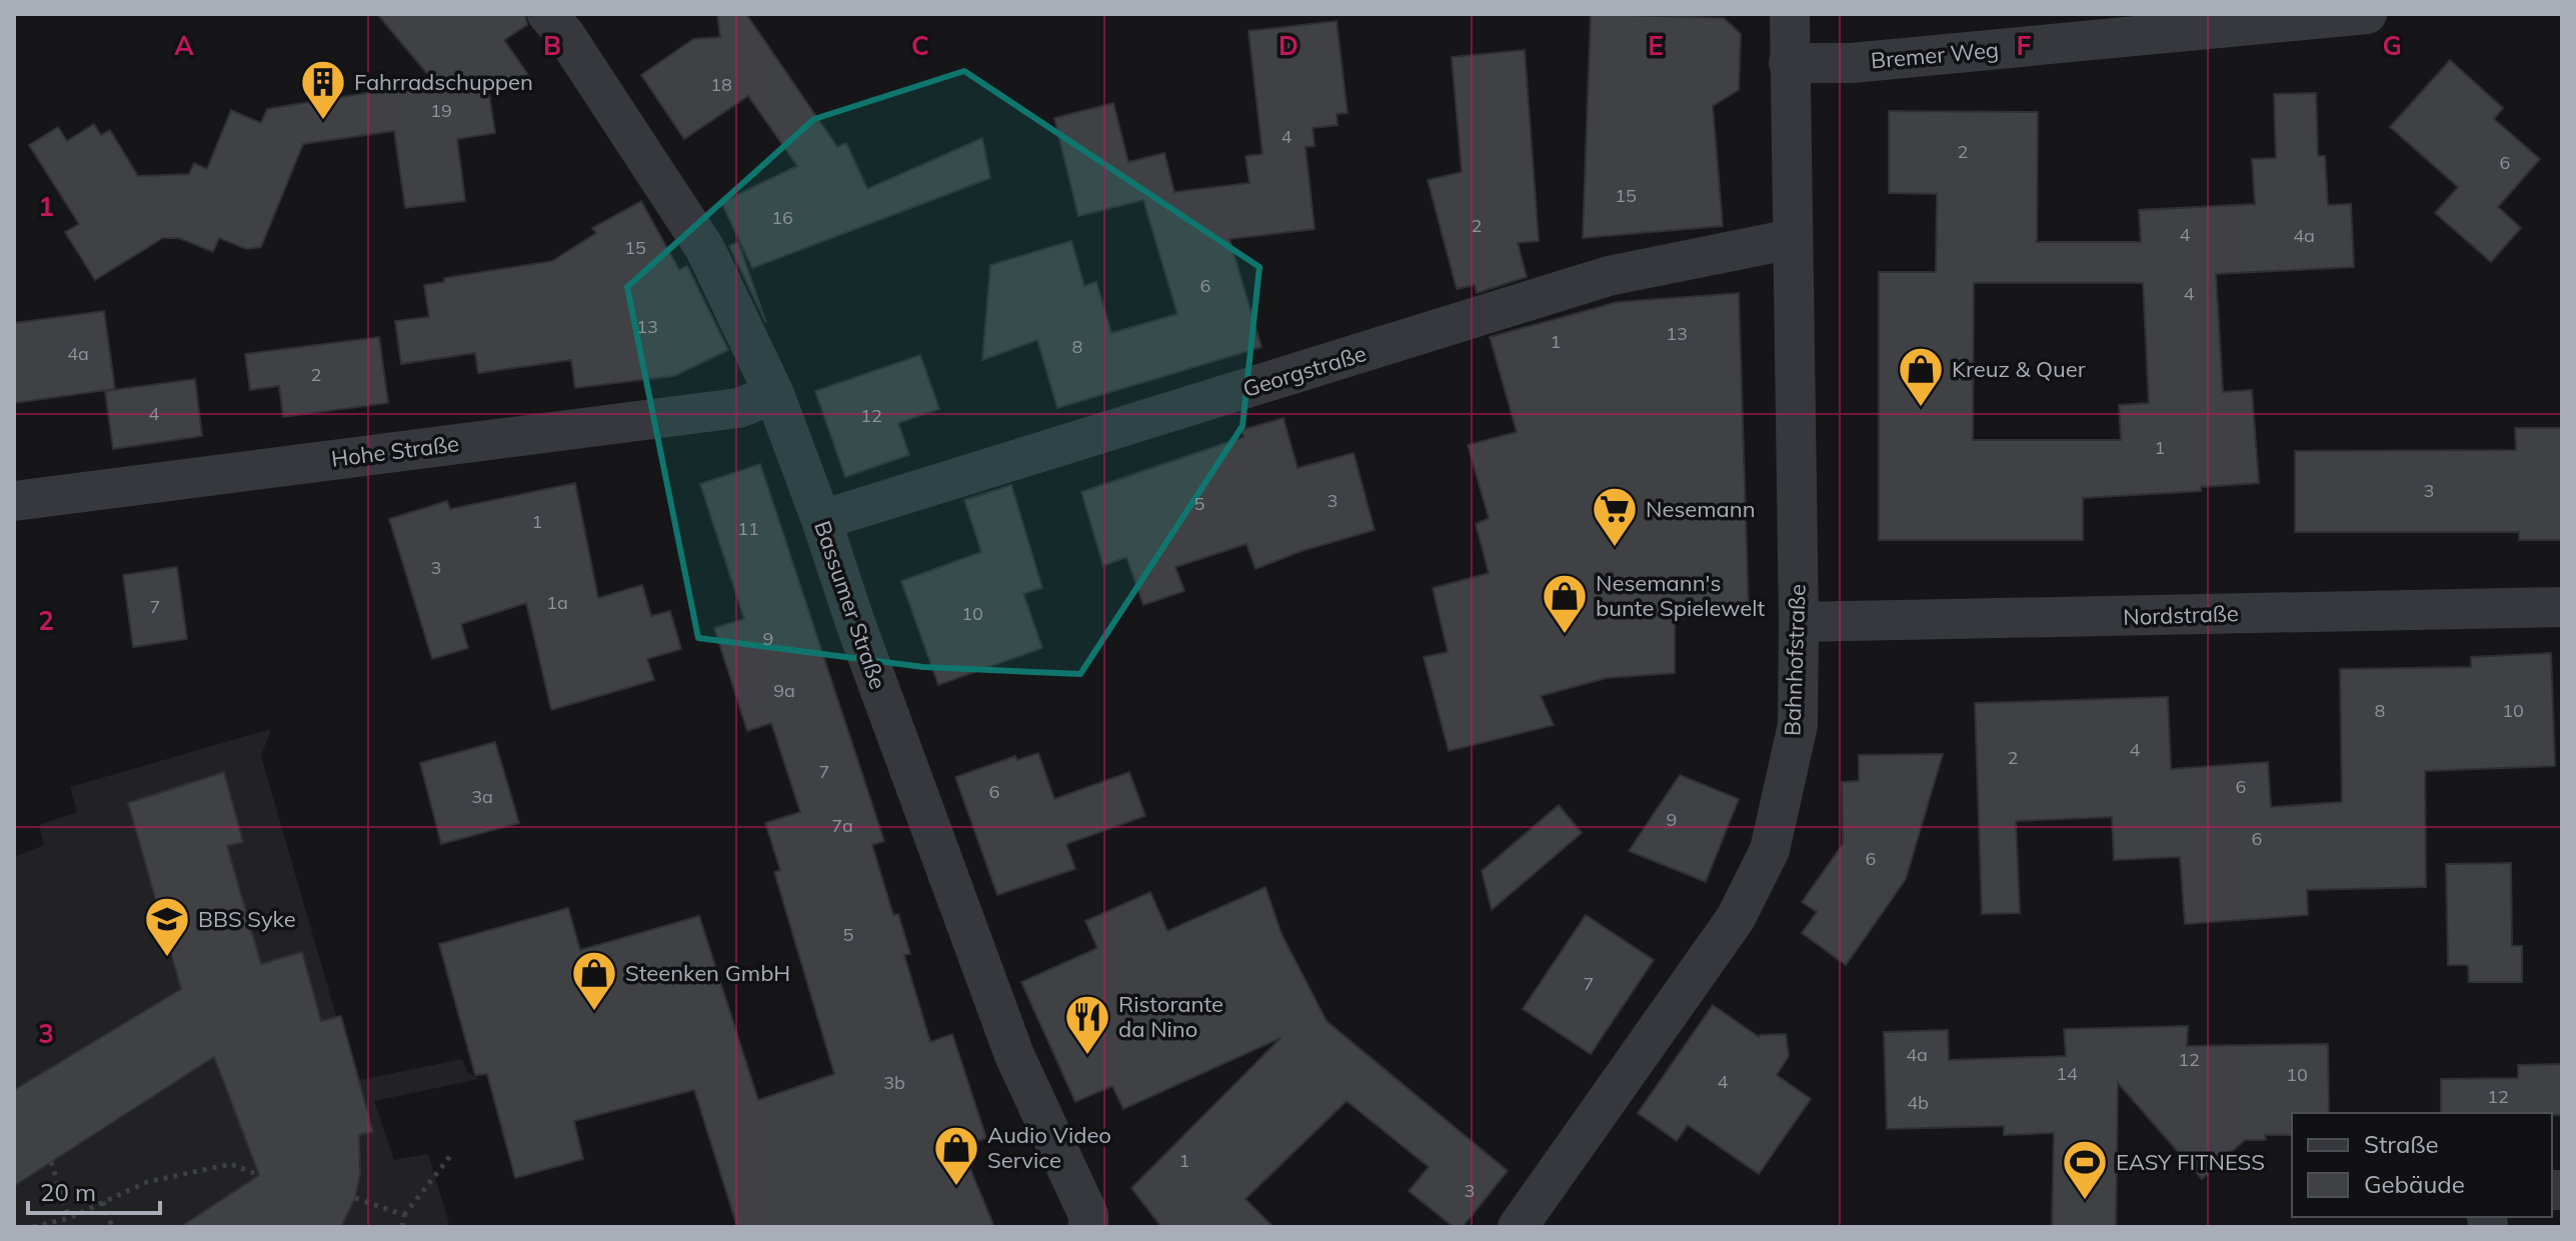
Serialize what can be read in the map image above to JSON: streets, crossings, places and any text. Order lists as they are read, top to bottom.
{
  "streets": {
    "street": [
      "Bremer Weg",
      "Georgstraße",
      "Hohe Straße",
      "Bassumer Straße",
      "Nordstraße",
      "Bahnhofstraße"
    ]
  },
  "crossings": [
    ["Bremer Weg", "Bahnhofstraße"],
    ["Georgstraße", "Bassumer Straße"],
    ["Georgstraße", "Bahnhofstraße"],
    ["Hohe Straße", "Bassumer Straße"],
    ["Nordstraße", "Bahnhofstraße"]
  ],
  "places": {
    "building": ["Fahrradschuppen"],
    "shop": [
      "Kreuz & Quer",
      "Nesemann's bunte Spielewelt",
      "Steenken GmbH",
      "Audio Video Service"
    ],
    "supermarket": ["Nesemann"],
    "school or university": ["BBS Syke"],
    "restaurant": ["Ristorante da Nino"],
    "sports": ["EASY FITNESS"]
  },
  "house_numbers": [
    "18",
    "19",
    "4",
    "2",
    "6",
    "15",
    "16",
    "2",
    "4",
    "4a",
    "15",
    "6",
    "4",
    "13",
    "13",
    "1",
    "8",
    "4a",
    "2",
    "4",
    "12",
    "1",
    "3",
    "3",
    "5",
    "1",
    "11",
    "3",
    "1a",
    "7",
    "10",
    "9",
    "9a",
    "8",
    "10",
    "4",
    "2",
    "7",
    "6",
    "6",
    "3a",
    "9",
    "7a",
    "6",
    "6",
    "5",
    "7",
    "4a",
    "12",
    "14",
    "10",
    "4",
    "3b",
    "12",
    "4b",
    "1",
    "3"
  ],
  "legend": ["Straße", "Gebäude"],
  "scale_bar": "20 m",
  "grid": {
    "columns": [
      "A",
      "B",
      "C",
      "D",
      "E",
      "F",
      "G"
    ],
    "rows": ["1", "2", "3"]
  }
}
